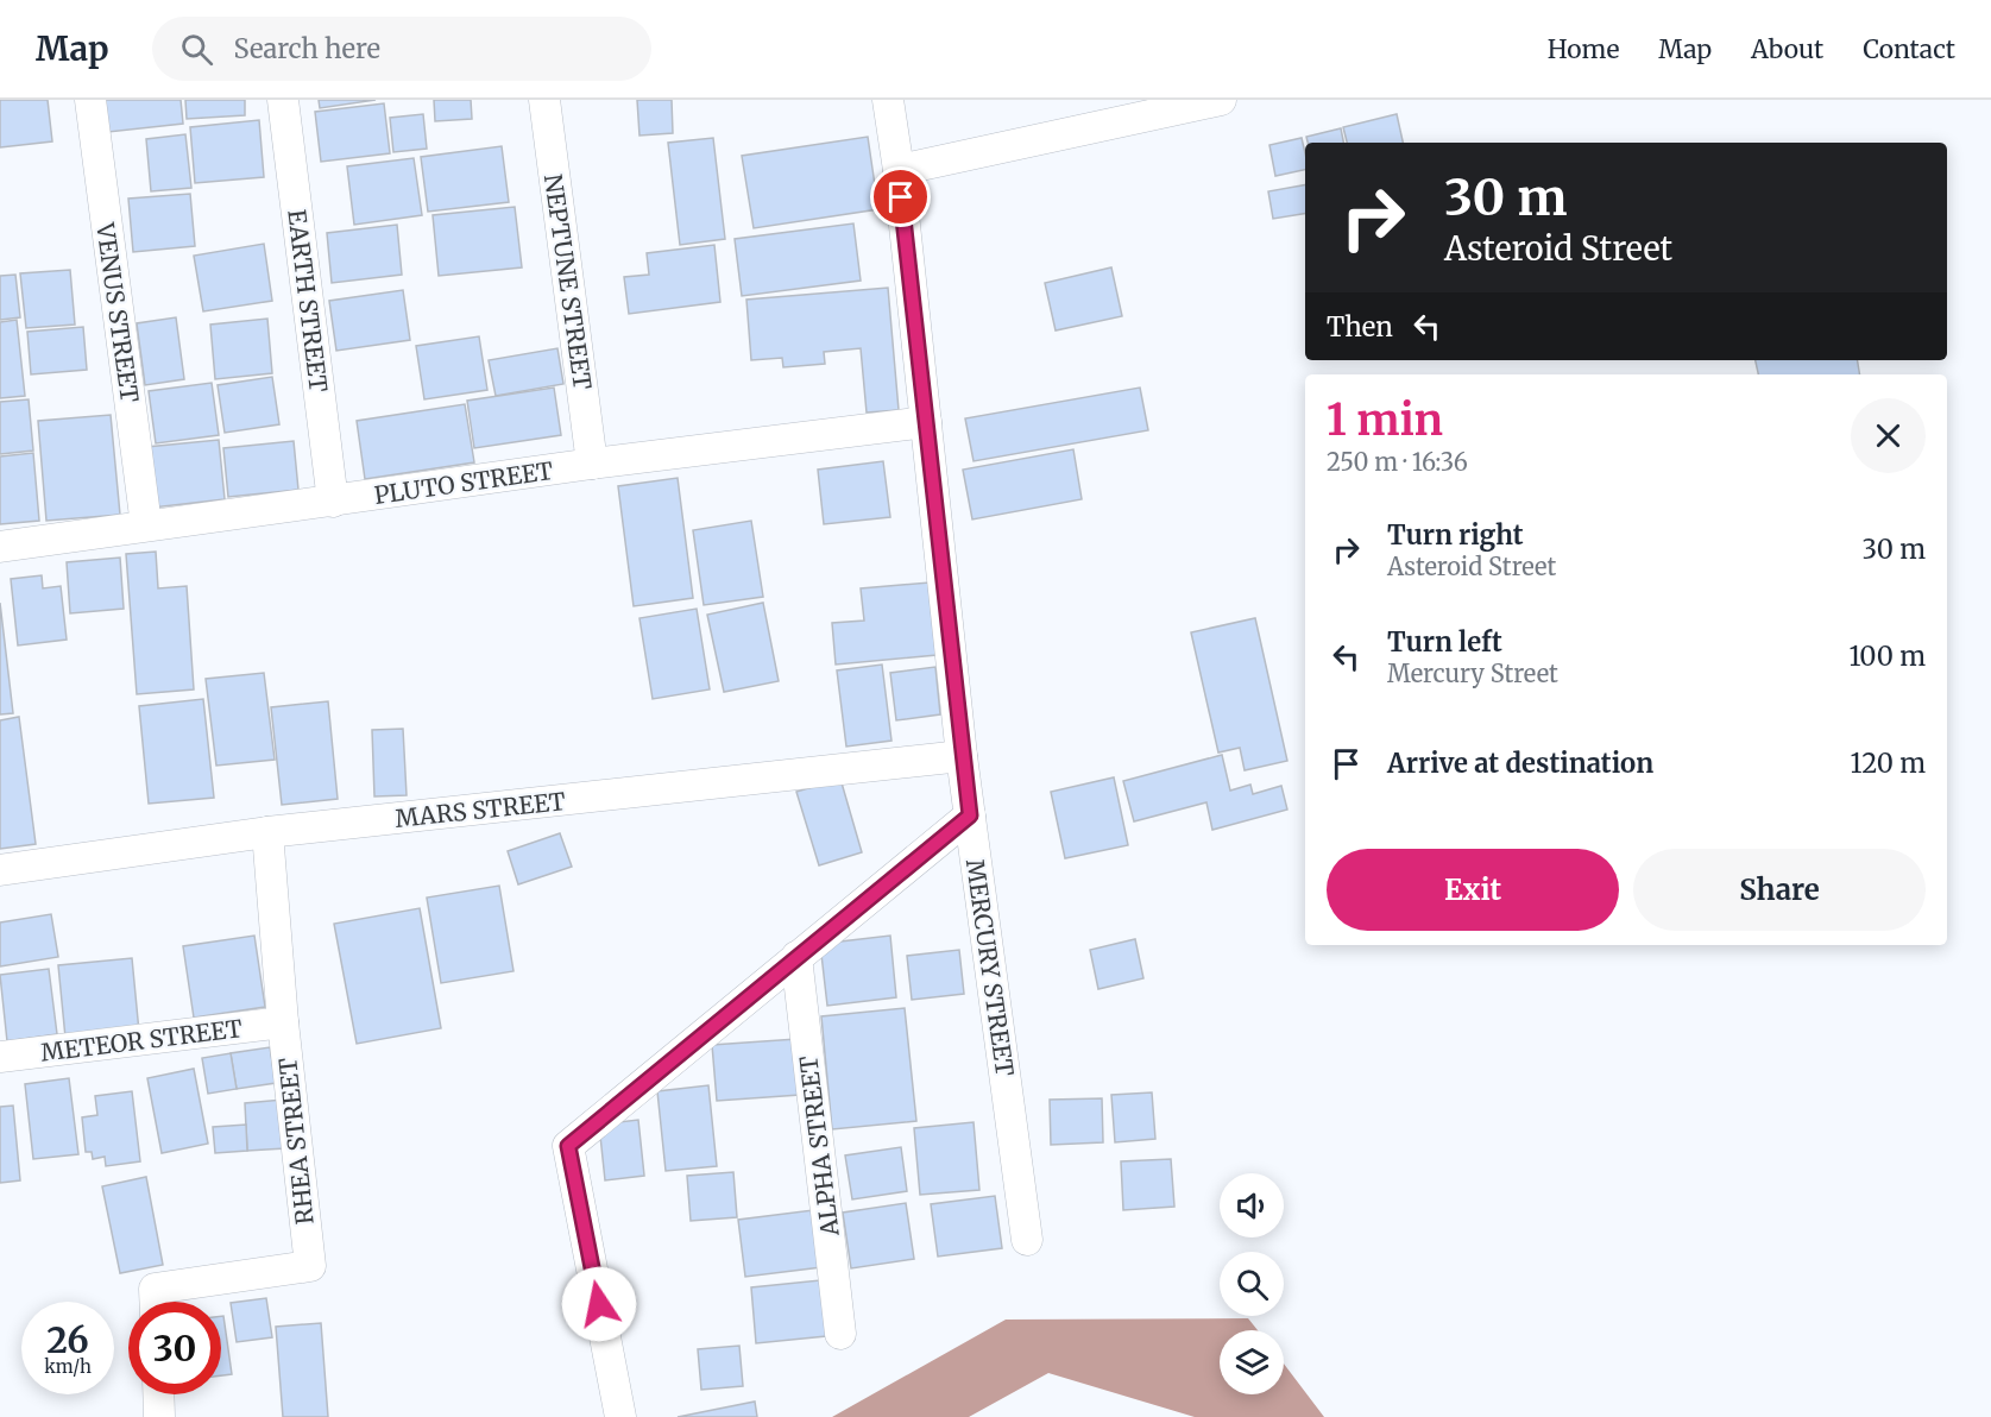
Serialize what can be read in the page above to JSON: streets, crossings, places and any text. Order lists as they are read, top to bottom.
{
  "streets": {
    "street": [
      "NEPTUNE STREET",
      "EARTH STREET",
      "VENUS STREET",
      "PLUTO STREET",
      "MARS STREET",
      "MERCURY STREET",
      "METEOR STREET",
      "RHEA STREET",
      "ALPHA STREET"
    ]
  },
  "crossings": [
    ["NEPTUNE STREET", "PLUTO STREET"],
    ["EARTH STREET", "PLUTO STREET"],
    ["VENUS STREET", "PLUTO STREET"],
    ["PLUTO STREET", "MERCURY STREET"],
    ["MARS STREET", "MERCURY STREET"],
    ["MARS STREET", "RHEA STREET"],
    ["METEOR STREET", "RHEA STREET"]
  ],
  "page": {
    "header": "Map",
    "search": "Search here",
    "nav": [
      "Home",
      "Map",
      "About",
      "Contact"
    ],
    "turn": ["30 m", "Asteroid Street"],
    "then": "Then",
    "heading": ["1 min", "250 m · 16:36"],
    "list": [
      {
        "name": "Turn right",
        "note": "Asteroid Street",
        "value": "30 m"
      },
      {
        "name": "Turn left",
        "note": "Mercury Street",
        "value": "100 m"
      },
      {
        "name": "Arrive at destination",
        "value": "120 m"
      }
    ],
    "buttons": ["Exit", "Share"],
    "speed": "26 km/h",
    "limit": "30"
  }
}
